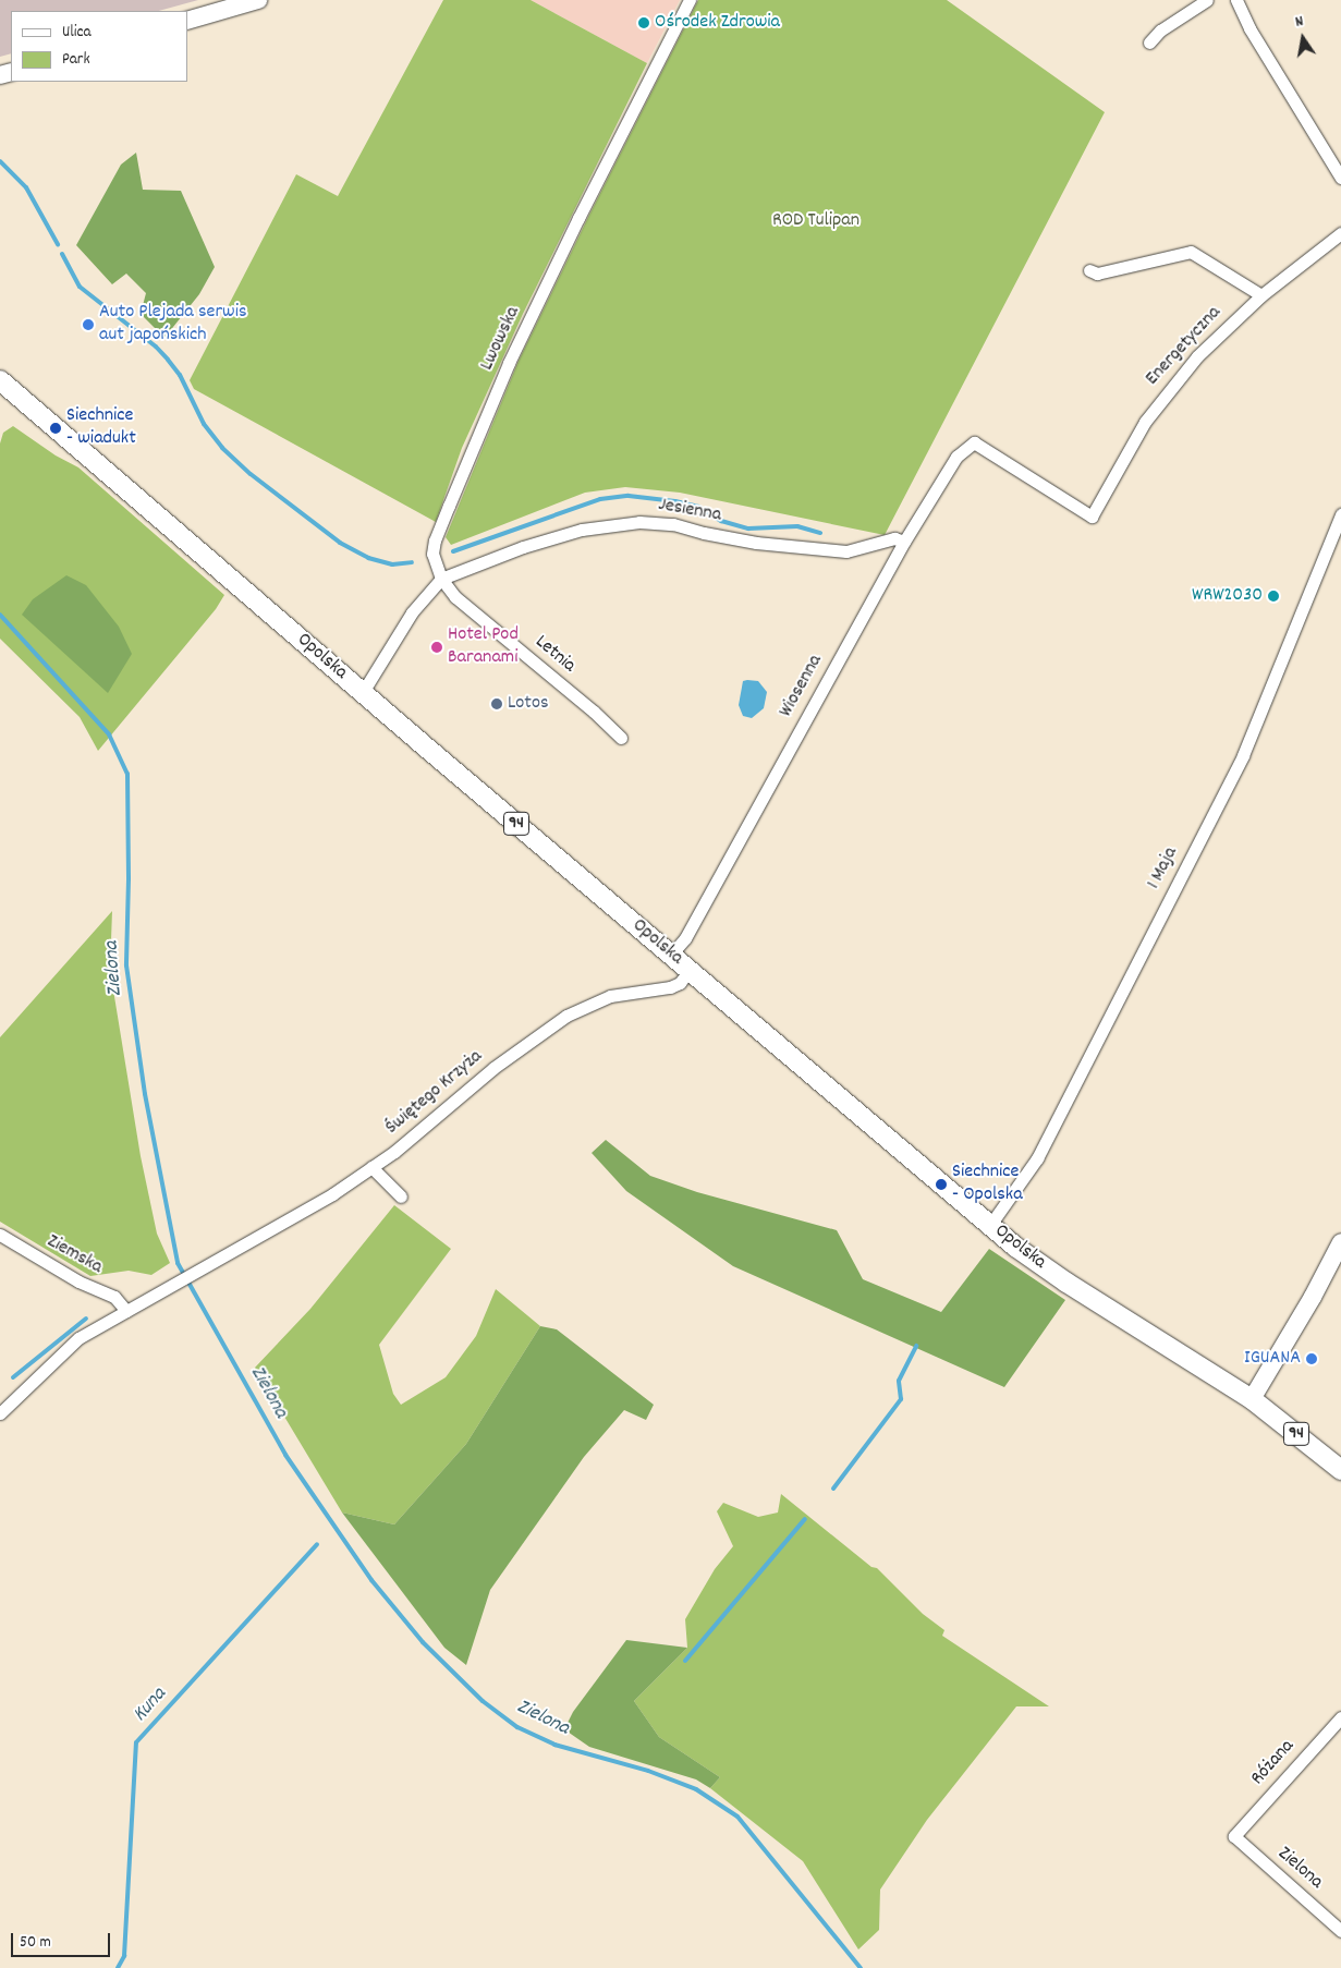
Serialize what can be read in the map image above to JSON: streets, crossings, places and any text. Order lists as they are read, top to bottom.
{
  "streets": {
    "main road": ["Opolska", "94"],
    "street": [
      "Lwowska",
      "Energetyczna",
      "Jesienna",
      "Letnia",
      "Wiosenna",
      "1 Maja",
      "Świętego Krzyża",
      "Ziemska",
      "Różana",
      "Zielona"
    ]
  },
  "crossings": [
    ["Lwowska", "Jesienna"],
    ["Lwowska", "Letnia"],
    ["Energetyczna", "Wiosenna"],
    ["Jesienna", "Letnia"],
    ["Jesienna", "Wiosenna"],
    ["Opolska", "Wiosenna"],
    ["Opolska", "1 Maja"],
    ["Opolska", "Świętego Krzyża"],
    ["Świętego Krzyża", "Ziemska"],
    ["Różana", "Zielona"]
  ],
  "water": ["Zielona", "Kuna"],
  "parks": ["ROD Tulipan"],
  "places": [
    "Ośrodek Zdrowia",
    "Auto Plejada serwis aut japońskich",
    "Siechnice - wiadukt",
    "WRW2030",
    "Hotel Pod Baranami",
    "Lotos",
    "Siechnice - Opolska",
    "IGUANA"
  ],
  "legend": ["Ulica", "Park"],
  "scale_bar": "50 m",
  "north": "top"
}
